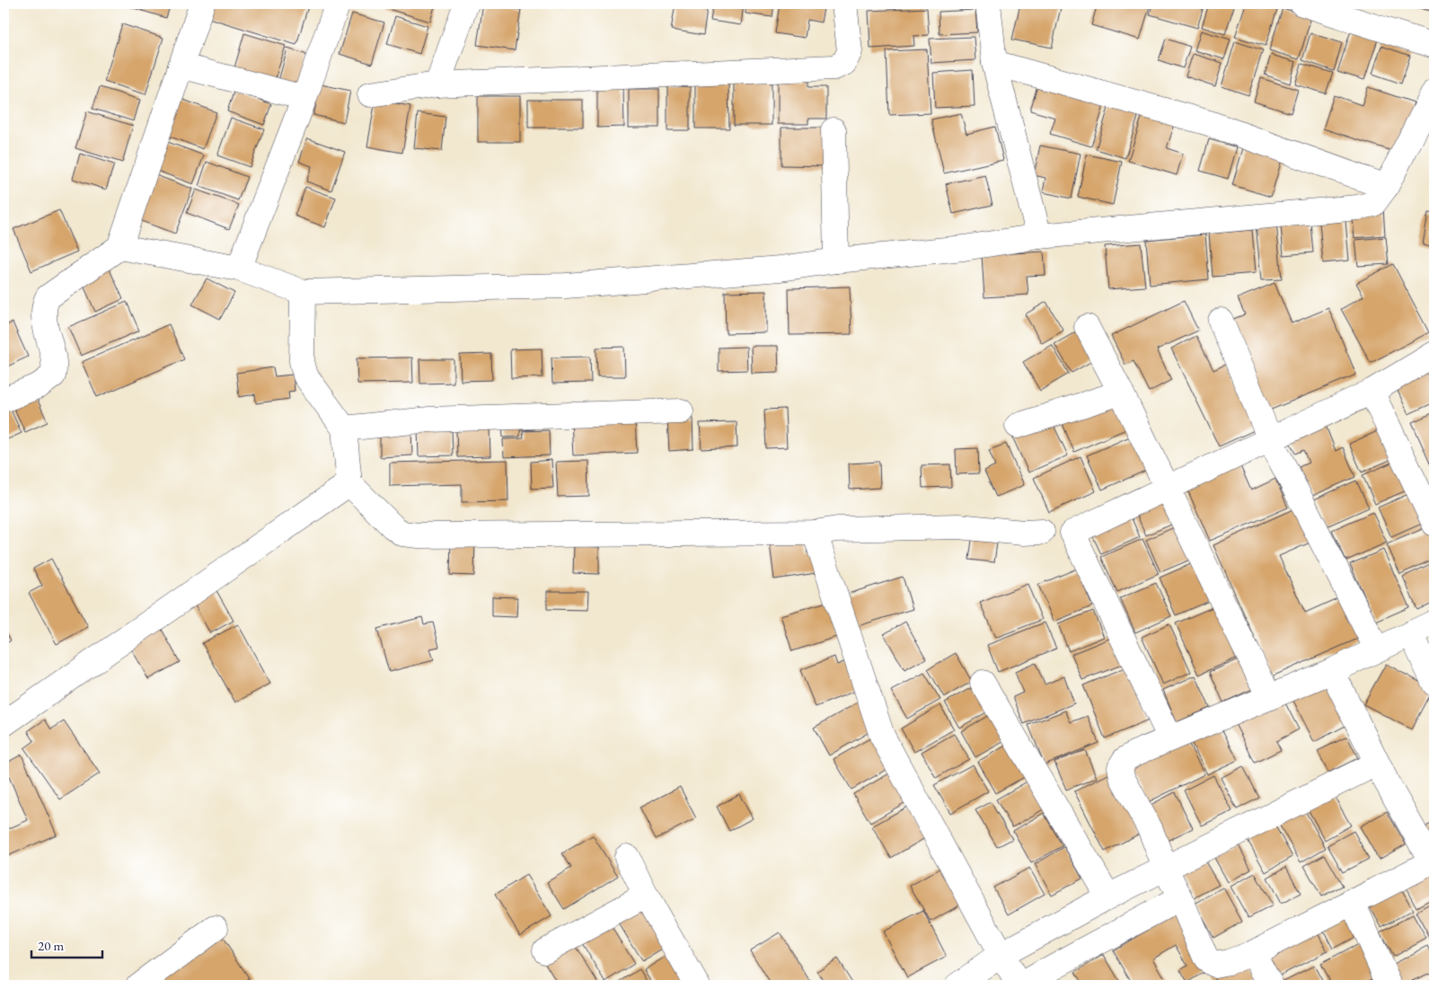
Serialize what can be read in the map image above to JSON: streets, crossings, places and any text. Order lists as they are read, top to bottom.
{
  "scale_bar": "20 m"
}
